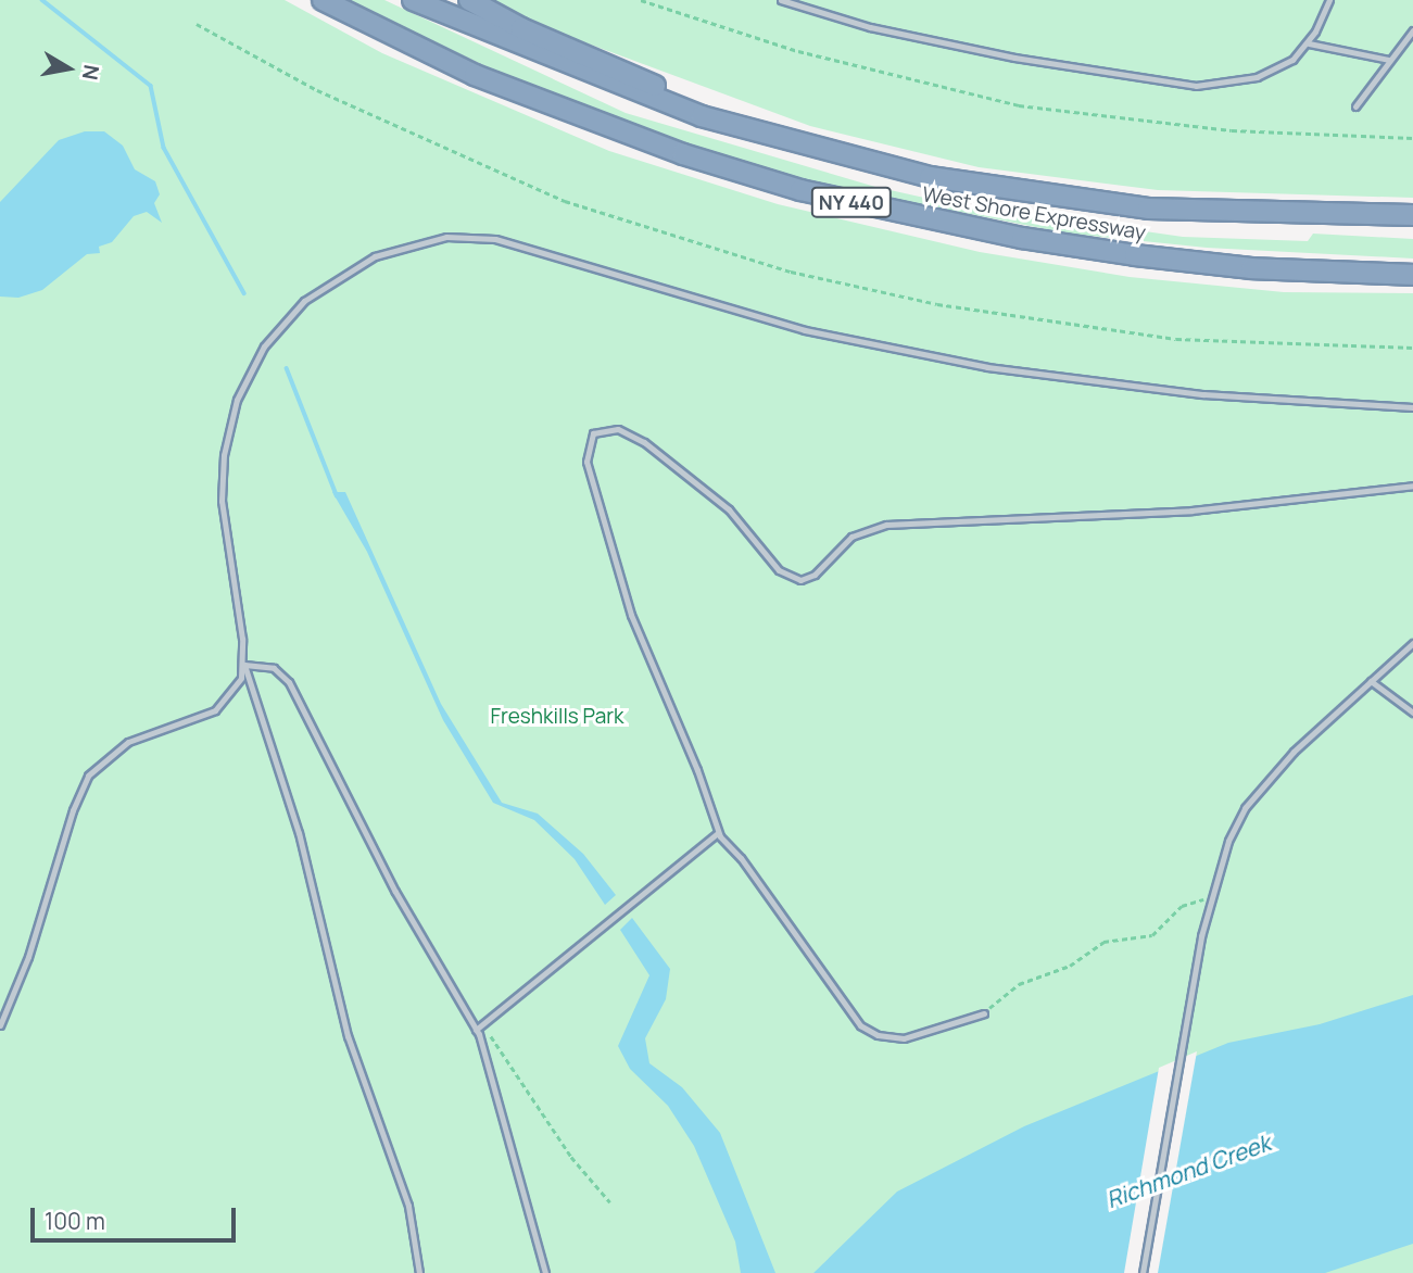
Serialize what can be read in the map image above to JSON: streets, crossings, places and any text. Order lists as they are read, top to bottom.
{
  "streets": {
    "highway": ["NY 440", "West Shore Expressway"]
  },
  "water": ["Richmond Creek"],
  "parks": ["Freshkills Park"],
  "scale_bar": "100 m",
  "north": "right"
}
